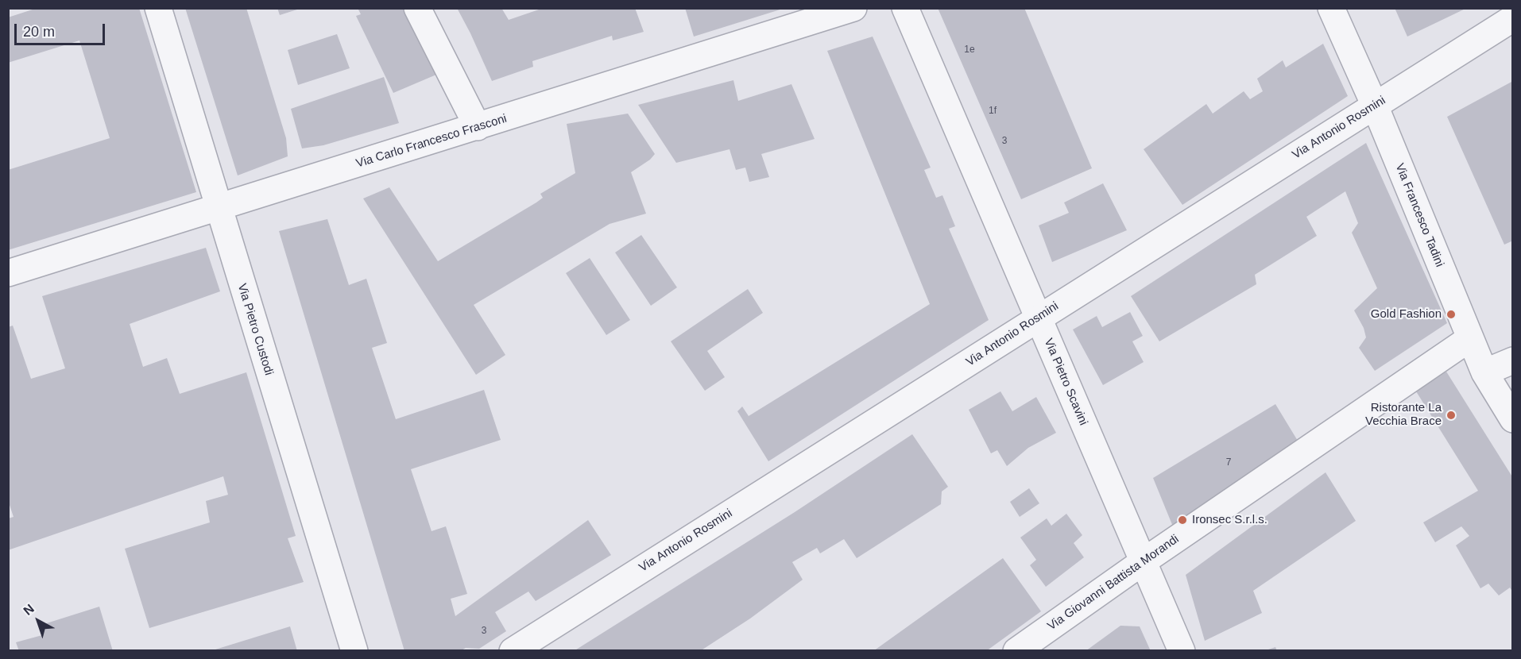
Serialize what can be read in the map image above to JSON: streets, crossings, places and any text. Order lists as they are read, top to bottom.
{
  "streets": {
    "street": [
      "Via Antonio Rosmini",
      "Via Carlo Francesco Frasconi",
      "Via Francesco Tadini",
      "Via Pietro Custodi",
      "Via Pietro Scavini",
      "Via Giovanni Battista Morandi"
    ]
  },
  "crossings": [
    ["Via Antonio Rosmini", "Via Francesco Tadini"],
    ["Via Antonio Rosmini", "Via Pietro Scavini"],
    ["Via Carlo Francesco Frasconi", "Via Pietro Custodi"],
    ["Via Francesco Tadini", "Via Giovanni Battista Morandi"],
    ["Via Pietro Scavini", "Via Giovanni Battista Morandi"]
  ],
  "places": ["Gold Fashion", "Ristorante La Vecchia Brace", "Ironsec S.r.l.s."],
  "house_numbers": [
    "1e",
    "1f",
    "3",
    "7",
    "3"
  ],
  "scale_bar": "20 m",
  "north": "top left"
}
